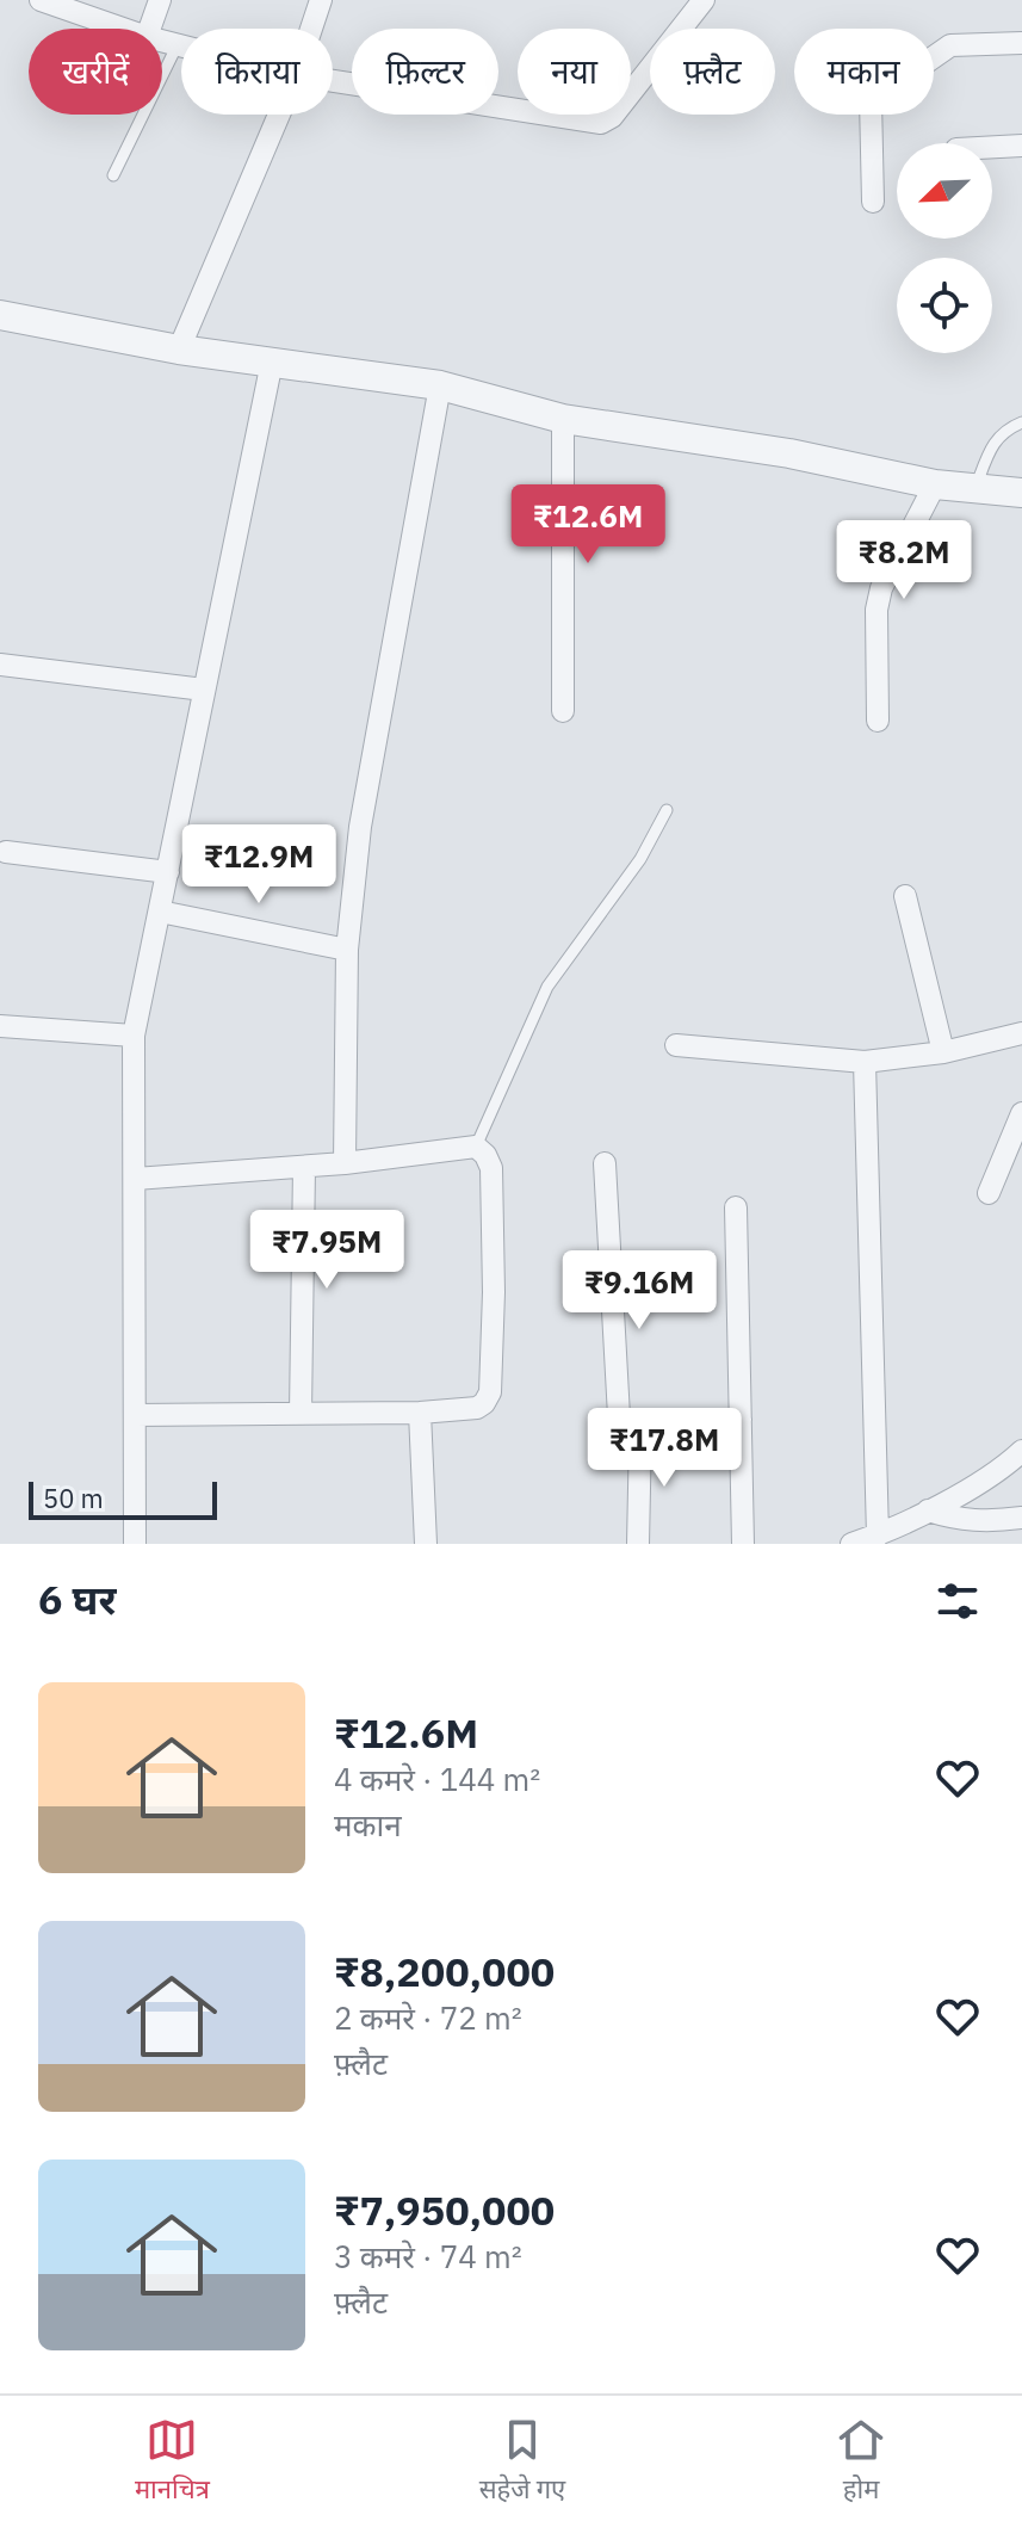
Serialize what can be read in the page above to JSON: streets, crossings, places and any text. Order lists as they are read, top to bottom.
{
  "scale_bar": "50 m",
  "north": "bottom left",
  "page": {
    "chip": [
      "खरीदें",
      "किराया",
      "फ़िल्टर",
      "नया",
      "फ़्लैट",
      "मकान"
    ],
    "price": [
      "₹12.6M",
      "₹8.2M",
      "₹12.9M",
      "₹7.95M",
      "₹9.16M",
      "₹17.8M"
    ],
    "scale": "50 m",
    "heading": "6 घर",
    "list": [
      {
        "name": "₹12.6M",
        "note": "4 कमरे · 144 m² · मकान"
      },
      {
        "name": "₹8,200,000",
        "note": "2 कमरे · 72 m² · फ़्लैट"
      },
      {
        "name": "₹7,950,000",
        "note": "3 कमरे · 74 m² · फ़्लैट"
      }
    ],
    "tabs": ["मानचित्र", "सहेजे गए", "होम"]
  }
}
